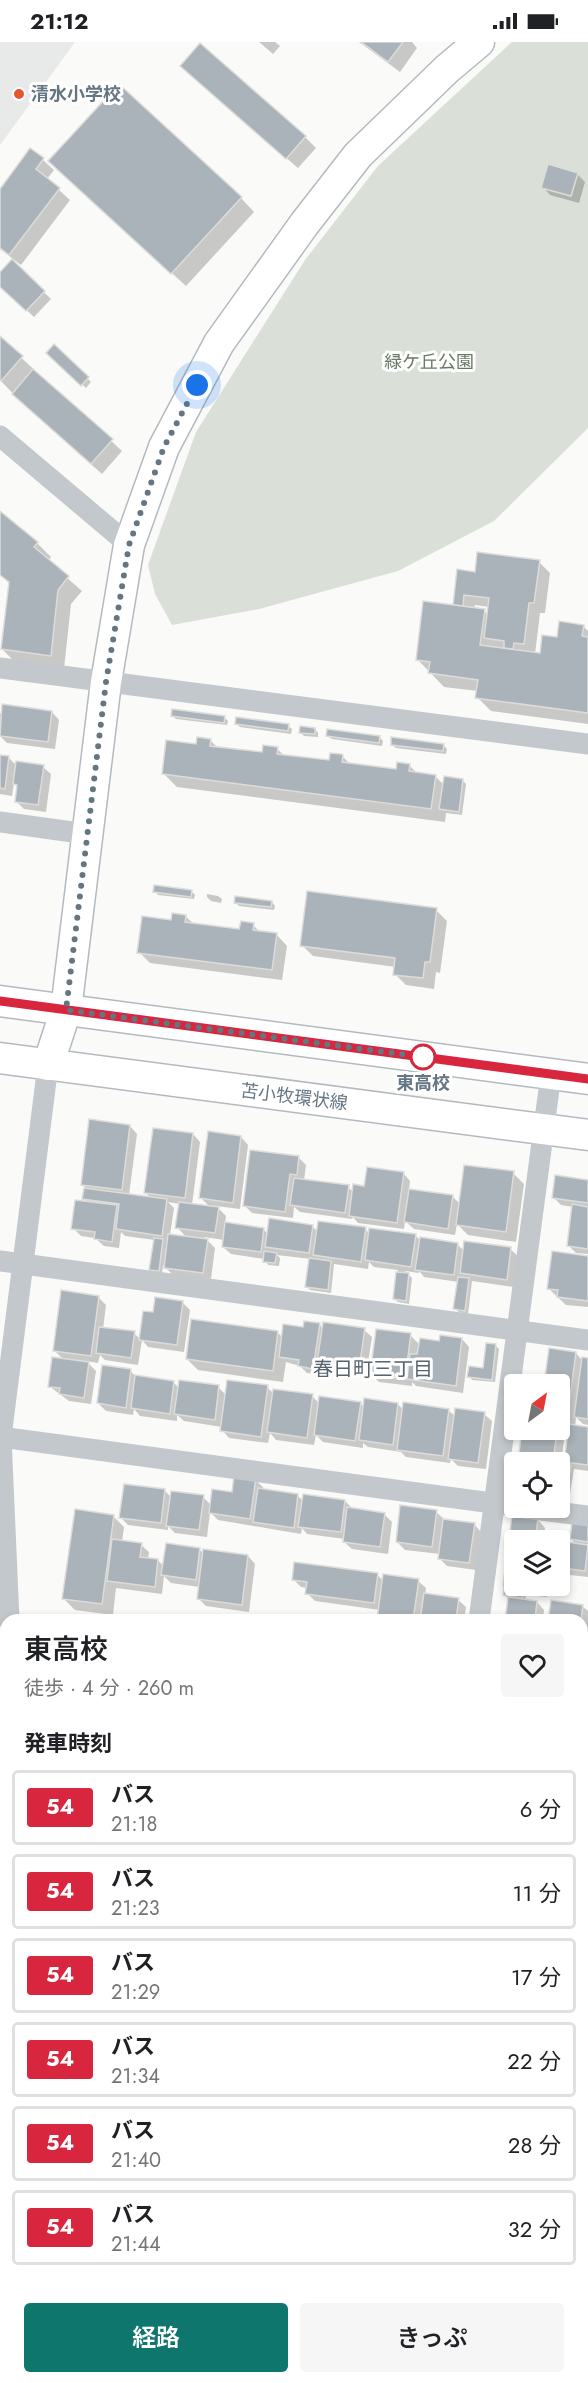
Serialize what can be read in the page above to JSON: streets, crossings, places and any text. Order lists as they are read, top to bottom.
{
  "streets": {
    "main road": ["苫小牧環状線"]
  },
  "districts": ["春日町三丁目"],
  "parks": ["緑ケ丘公園"],
  "places": ["清水小学校", "東高校"],
  "lines": ["bus line 54"],
  "north": "top right",
  "page": {
    "status": "21:12",
    "heading": [
      ["東高校", "徒歩 · 4 分 · 260 m"],
      "発車時刻"
    ],
    "list": [
      {
        "mark": "54",
        "name": "バス",
        "note": "21:18",
        "value": "6 分"
      },
      {
        "mark": "54",
        "name": "バス",
        "note": "21:23",
        "value": "11 分"
      },
      {
        "mark": "54",
        "name": "バス",
        "note": "21:29",
        "value": "17 分"
      },
      {
        "mark": "54",
        "name": "バス",
        "note": "21:34",
        "value": "22 分"
      },
      {
        "mark": "54",
        "name": "バス",
        "note": "21:40",
        "value": "28 分"
      },
      {
        "mark": "54",
        "name": "バス",
        "note": "21:44",
        "value": "32 分"
      }
    ],
    "buttons": ["経路", "きっぷ"]
  }
}
